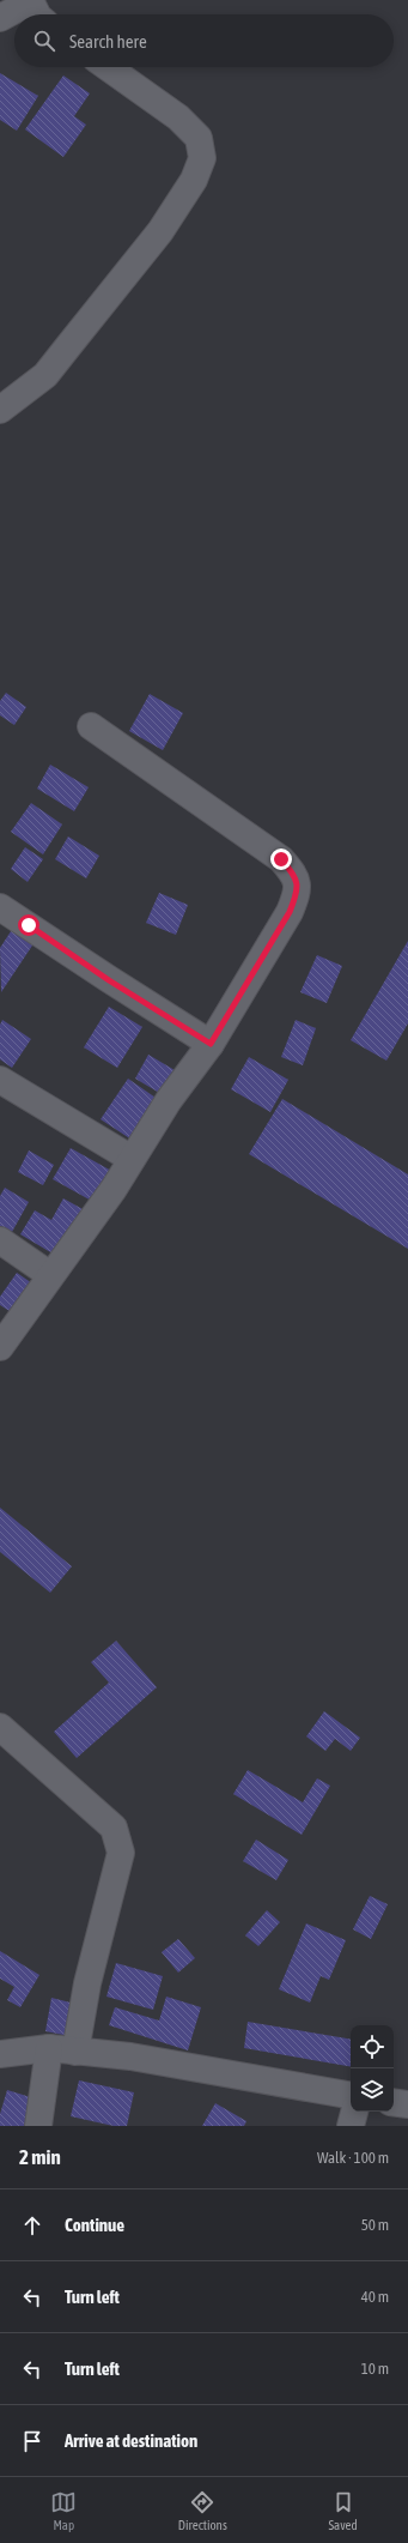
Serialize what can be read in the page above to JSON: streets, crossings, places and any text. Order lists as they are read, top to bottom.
{
  "page": {
    "search": "Search here",
    "heading": ["2 min", "Walk · 100 m"],
    "list": [
      ["Continue", "50 m"],
      ["Turn left", "40 m"],
      ["Turn left", "10 m"],
      "Arrive at destination"
    ],
    "nav": ["Map", "Directions", "Saved"]
  }
}
